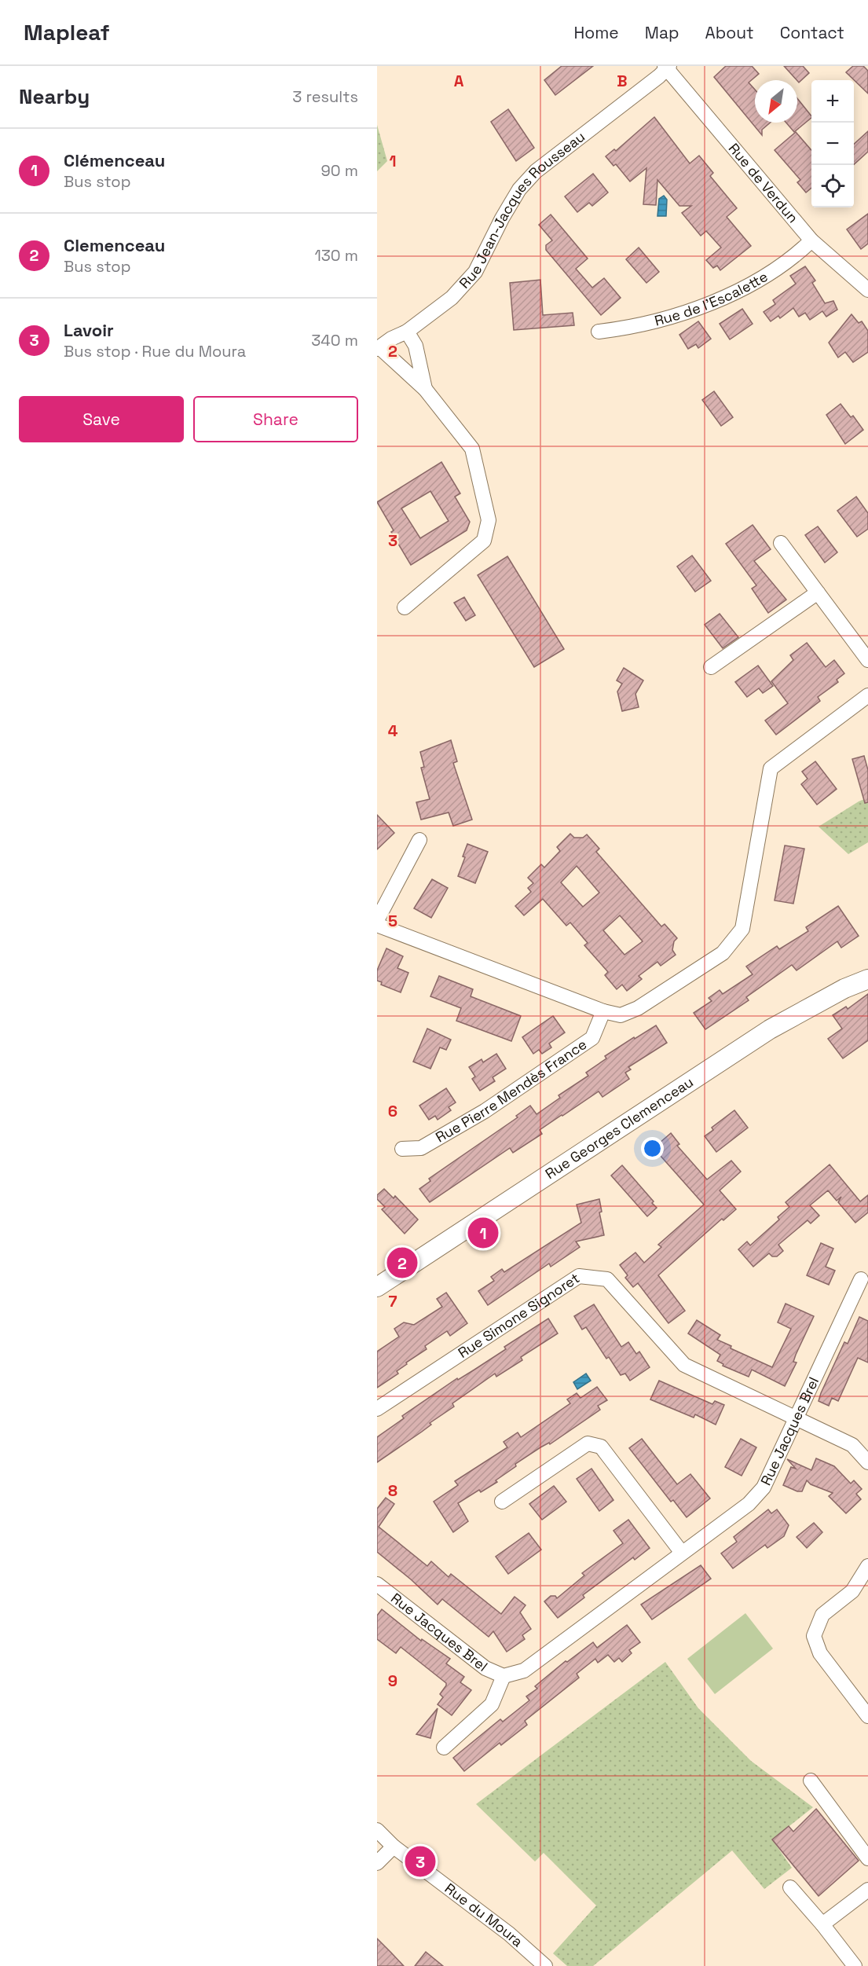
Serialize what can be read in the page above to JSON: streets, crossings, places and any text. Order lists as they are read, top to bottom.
{
  "streets": {
    "street": [
      "Rue de Verdun",
      "Rue Jean-Jacques Rousseau",
      "Rue de l'Escalette",
      "Rue Pierre Mendès France",
      "Rue Georges Clemenceau",
      "Rue Simone Signoret",
      "Rue Jacques Brel",
      "Rue du Moura"
    ]
  },
  "crossings": [
    ["Rue de Verdun", "Rue Jean-Jacques Rousseau"],
    ["Rue de Verdun", "Rue de l'Escalette"],
    ["Rue Simone Signoret", "Rue Jacques Brel"]
  ],
  "north": "bottom left",
  "page": {
    "header": "Mapleaf",
    "nav": [
      "Home",
      "Map",
      "About",
      "Contact"
    ],
    "heading": ["Nearby", "3 results"],
    "map_buttons": ["+", "−"],
    "list": [
      {
        "mark": "1",
        "name": "Clémenceau",
        "note": "Bus stop",
        "value": "90 m"
      },
      {
        "mark": "2",
        "name": "Clemenceau",
        "note": "Bus stop",
        "value": "130 m"
      },
      {
        "mark": "3",
        "name": "Lavoir",
        "note": "Bus stop · Rue du Moura",
        "value": "340 m"
      }
    ],
    "buttons": ["Save", "Share"],
    "pins": ["1", "2", "3"]
  },
  "grid": {
    "columns": ["A", "B"],
    "rows": [
      "1",
      "2",
      "3",
      "4",
      "5",
      "6",
      "7",
      "8",
      "9"
    ]
  }
}
